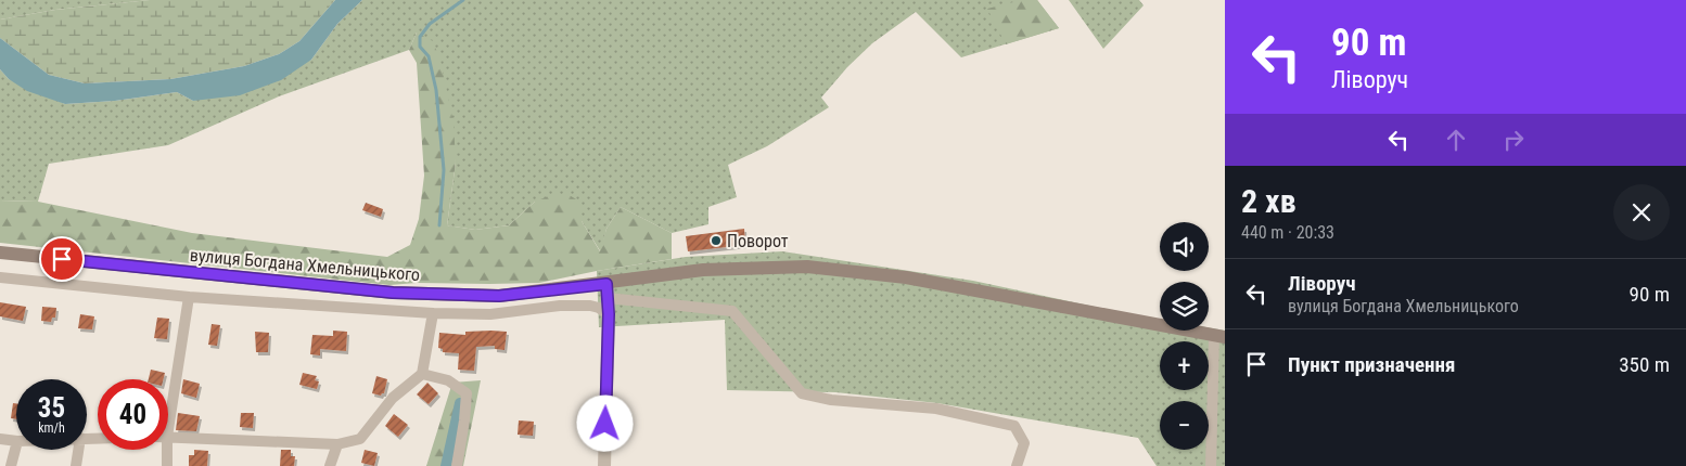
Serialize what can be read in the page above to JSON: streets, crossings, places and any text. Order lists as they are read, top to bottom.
{
  "streets": {
    "main road": ["вулиця Богдана Хмельницького"]
  },
  "places": ["Поворот"],
  "page": {
    "turn": ["90 m", "Ліворуч"],
    "heading": ["2 хв", "440 m · 20:33"],
    "map_buttons": ["+", "−"],
    "list": [
      {
        "name": "Ліворуч",
        "note": "вулиця Богдана Хмельницького",
        "value": "90 m"
      },
      {
        "name": "Пункт призначення",
        "value": "350 m"
      }
    ],
    "speed": "35 km/h",
    "limit": "40"
  }
}
